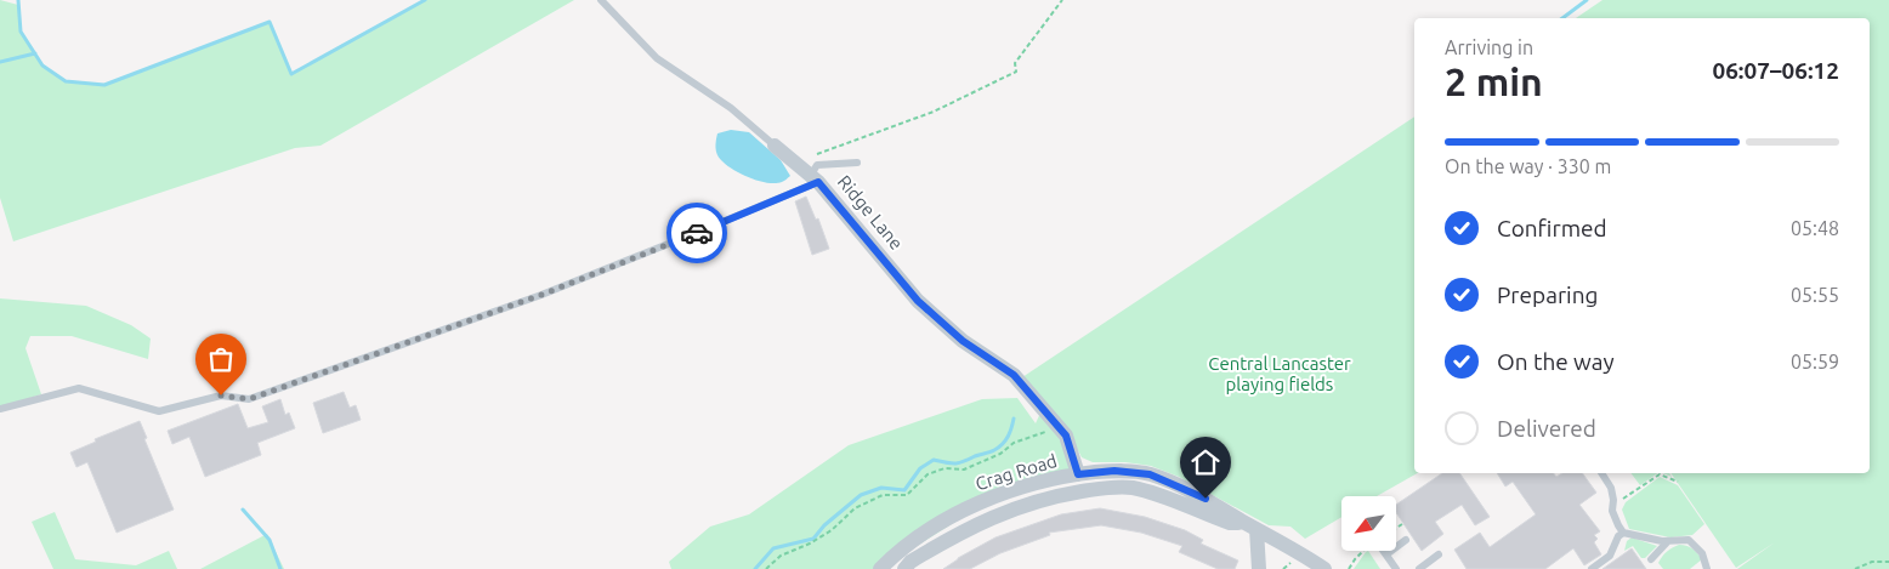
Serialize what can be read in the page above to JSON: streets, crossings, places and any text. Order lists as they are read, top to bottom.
{
  "streets": {
    "street": ["Ridge Lane", "Crag Road"]
  },
  "crossings": [
    ["Ridge Lane", "Crag Road"]
  ],
  "parks": ["Central Lancaster playing fields"],
  "north": "bottom left",
  "page": {
    "heading": ["2 min", "Arriving in", "06:07–06:12"],
    "bar": "On the way · 330 m",
    "list": [
      ["Confirmed", "05:48"],
      ["Preparing", "05:55"],
      ["On the way", "05:59"],
      "Delivered"
    ]
  }
}
